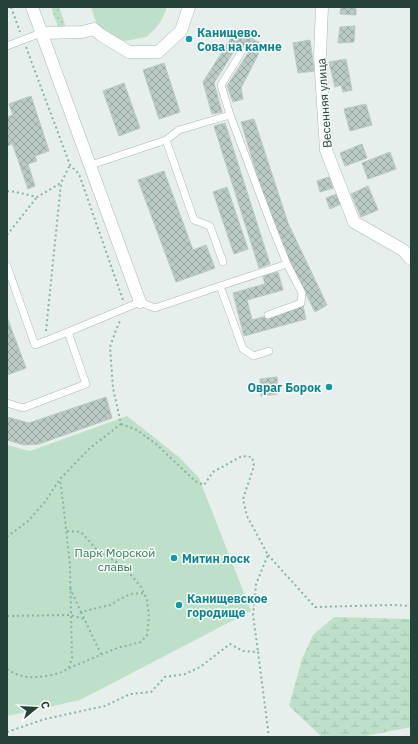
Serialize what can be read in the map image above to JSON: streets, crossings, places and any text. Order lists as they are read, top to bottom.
{
  "streets": {
    "street": ["Весенняя улица"]
  },
  "parks": ["Парк Морской славы"],
  "places": [
    "Канищево. Сова на камне",
    "Овраг Борок",
    "Митин лоск",
    "Канищевское городище"
  ],
  "north": "right"
}
